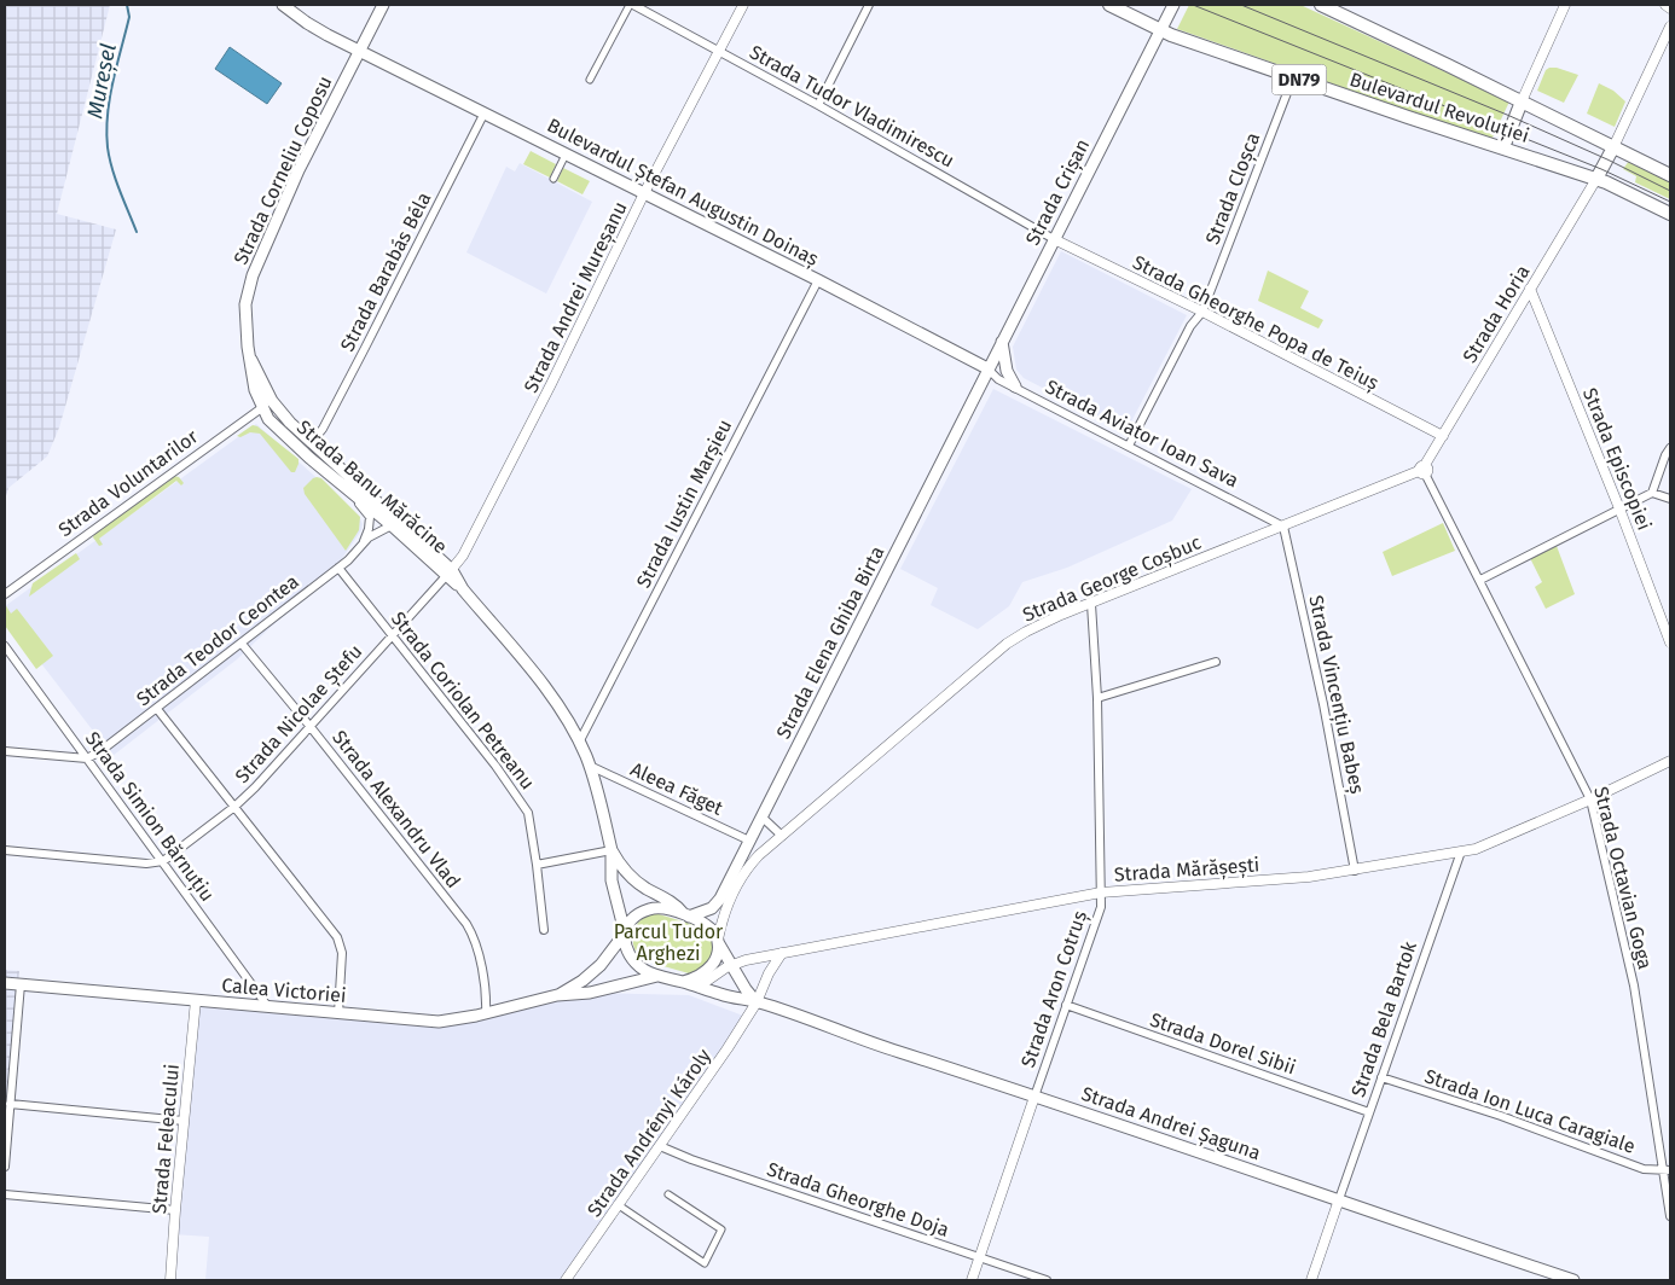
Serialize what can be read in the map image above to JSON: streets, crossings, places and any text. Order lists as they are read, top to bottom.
{
  "streets": {
    "main road": [
      "DN79",
      "Bulevardul Revoluției",
      "Strada Corneliu Coposu",
      "Bulevardul Ștefan Augustin Doinaș",
      "Strada Crișan",
      "Strada Banu Mărăcine",
      "Strada Elena Ghiba Birta",
      "Calea Victoriei",
      "Strada Andrei Șaguna"
    ],
    "street": [
      "Strada Tudor Vladimirescu",
      "Strada Cloșca",
      "Strada Barabás Béla",
      "Strada Andrei Mureșanu",
      "Strada Horia",
      "Strada Gheorghe Popa de Teiuș",
      "Strada Aviator Ioan Sava",
      "Strada Episcopiei",
      "Strada Voluntarilor",
      "Strada Iustin Marșieu",
      "Strada George Coșbuc",
      "Strada Teodor Ceontea",
      "Strada Vincențiu Babeș",
      "Strada Coriolan Petreanu",
      "Strada Nicolae Ștefu",
      "Aleea Făget",
      "Strada Alexandru Vlad",
      "Strada Simion Bărnuțiu",
      "Strada Mărășești",
      "Strada Octavian Goga",
      "Strada Aron Cotruș",
      "Strada Bela Bartok",
      "Strada Dorel Sibii",
      "Strada Ion Luca Caragiale",
      "Strada Andrényi Károly",
      "Strada Feleacului",
      "Strada Gheorghe Doja"
    ]
  },
  "crossings": [
    ["Strada Tudor Vladimirescu", "Strada Crișan"],
    ["Strada Tudor Vladimirescu", "Strada Andrei Mureșanu"],
    ["Strada Tudor Vladimirescu", "Strada Gheorghe Popa de Teiuș"],
    ["Bulevardul Revoluției", "Strada Cloșca"],
    ["Bulevardul Revoluției", "Strada Crișan"],
    ["Bulevardul Revoluției", "Strada Horia"],
    ["Strada Corneliu Coposu", "Bulevardul Ștefan Augustin Doinaș"],
    ["Strada Corneliu Coposu", "Strada Voluntarilor"],
    ["Strada Corneliu Coposu", "Strada Banu Mărăcine"],
    ["Strada Cloșca", "Strada Gheorghe Popa de Teiuș"],
    ["Strada Cloșca", "Strada Aviator Ioan Sava"],
    ["Bulevardul Ștefan Augustin Doinaș", "Strada Crișan"],
    ["Bulevardul Ștefan Augustin Doinaș", "Strada Barabás Béla"],
    ["Bulevardul Ștefan Augustin Doinaș", "Strada Andrei Mureșanu"],
    ["Bulevardul Ștefan Augustin Doinaș", "Strada Aviator Ioan Sava"],
    ["Bulevardul Ștefan Augustin Doinaș", "Strada Iustin Marșieu"],
    ["Bulevardul Ștefan Augustin Doinaș", "Strada Elena Ghiba Birta"],
    ["Strada Crișan", "Strada Gheorghe Popa de Teiuș"],
    ["Strada Crișan", "Strada Aviator Ioan Sava"],
    ["Strada Crișan", "Strada Elena Ghiba Birta"],
    ["Strada Barabás Béla", "Strada Banu Mărăcine"],
    ["Strada Andrei Mureșanu", "Strada Banu Mărăcine"],
    ["Strada Andrei Mureșanu", "Strada Nicolae Ștefu"],
    ["Strada Horia", "Strada Gheorghe Popa de Teiuș"],
    ["Strada Horia", "Strada Episcopiei"],
    ["Strada Horia", "Strada George Coșbuc"],
    ["Strada Horia", "Strada Octavian Goga"],
    ["Strada Aviator Ioan Sava", "Strada George Coșbuc"],
    ["Strada Aviator Ioan Sava", "Strada Elena Ghiba Birta"],
    ["Strada Aviator Ioan Sava", "Strada Vincențiu Babeș"],
    ["Strada Voluntarilor", "Strada Banu Mărăcine"],
    ["Strada Banu Mărăcine", "Strada Iustin Marșieu"],
    ["Strada Banu Mărăcine", "Strada George Coșbuc"],
    ["Strada Banu Mărăcine", "Strada Teodor Ceontea"],
    ["Strada Banu Mărăcine", "Strada Elena Ghiba Birta"],
    ["Strada Banu Mărăcine", "Strada Nicolae Ștefu"],
    ["Strada Banu Mărăcine", "Aleea Făget"],
    ["Strada Banu Mărăcine", "Calea Victoriei"],
    ["Strada Banu Mărăcine", "Strada Andrei Șaguna"],
    ["Strada George Coșbuc", "Strada Elena Ghiba Birta"],
    ["Strada George Coșbuc", "Strada Vincențiu Babeș"],
    ["Strada George Coșbuc", "Strada Octavian Goga"],
    ["Strada George Coșbuc", "Strada Aron Cotruș"],
    ["Strada George Coșbuc", "Calea Victoriei"],
    ["Strada George Coșbuc", "Strada Andrei Șaguna"],
    ["Strada Teodor Ceontea", "Strada Coriolan Petreanu"],
    ["Strada Teodor Ceontea", "Strada Alexandru Vlad"],
    ["Strada Teodor Ceontea", "Strada Simion Bărnuțiu"],
    ["Strada Elena Ghiba Birta", "Aleea Făget"],
    ["Strada Elena Ghiba Birta", "Calea Victoriei"],
    ["Strada Elena Ghiba Birta", "Strada Andrei Șaguna"],
    ["Strada Vincențiu Babeș", "Strada Mărășești"],
    ["Strada Coriolan Petreanu", "Strada Nicolae Ștefu"],
    ["Strada Nicolae Ștefu", "Strada Alexandru Vlad"],
    ["Strada Nicolae Ștefu", "Strada Simion Bărnuțiu"],
    ["Strada Alexandru Vlad", "Calea Victoriei"],
    ["Strada Simion Bărnuțiu", "Calea Victoriei"],
    ["Strada Mărășești", "Strada Octavian Goga"],
    ["Strada Mărășești", "Strada Aron Cotruș"],
    ["Strada Mărășești", "Strada Bela Bartok"],
    ["Strada Mărășești", "Strada Andrei Șaguna"],
    ["Strada Octavian Goga", "Strada Ion Luca Caragiale"],
    ["Strada Aron Cotruș", "Strada Dorel Sibii"],
    ["Strada Aron Cotruș", "Strada Andrei Șaguna"],
    ["Calea Victoriei", "Strada Andrei Șaguna"],
    ["Calea Victoriei", "Strada Feleacului"],
    ["Strada Bela Bartok", "Strada Dorel Sibii"],
    ["Strada Bela Bartok", "Strada Ion Luca Caragiale"],
    ["Strada Bela Bartok", "Strada Andrei Șaguna"],
    ["Strada Andrei Șaguna", "Strada Andrényi Károly"],
    ["Strada Andrényi Károly", "Strada Gheorghe Doja"]
  ],
  "water": ["Mureșel"],
  "parks": ["Parcul Tudor Arghezi"]
}
